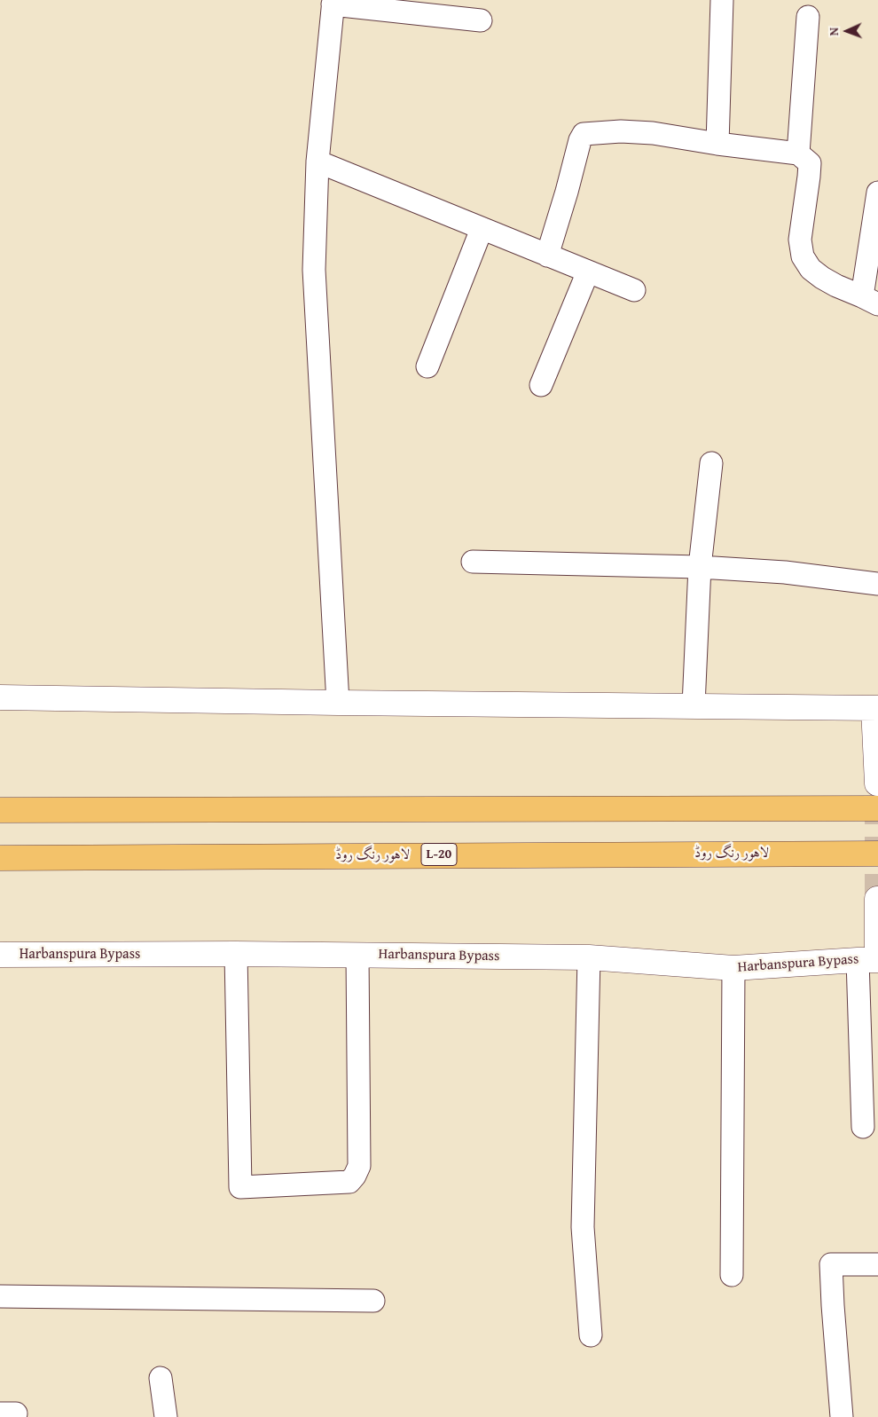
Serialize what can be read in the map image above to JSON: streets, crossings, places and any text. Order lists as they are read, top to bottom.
{
  "streets": {
    "highway": ["لاہور رنگ روڈ", "L-20"],
    "street": ["Harbanspura Bypass"]
  },
  "north": "left"
}
